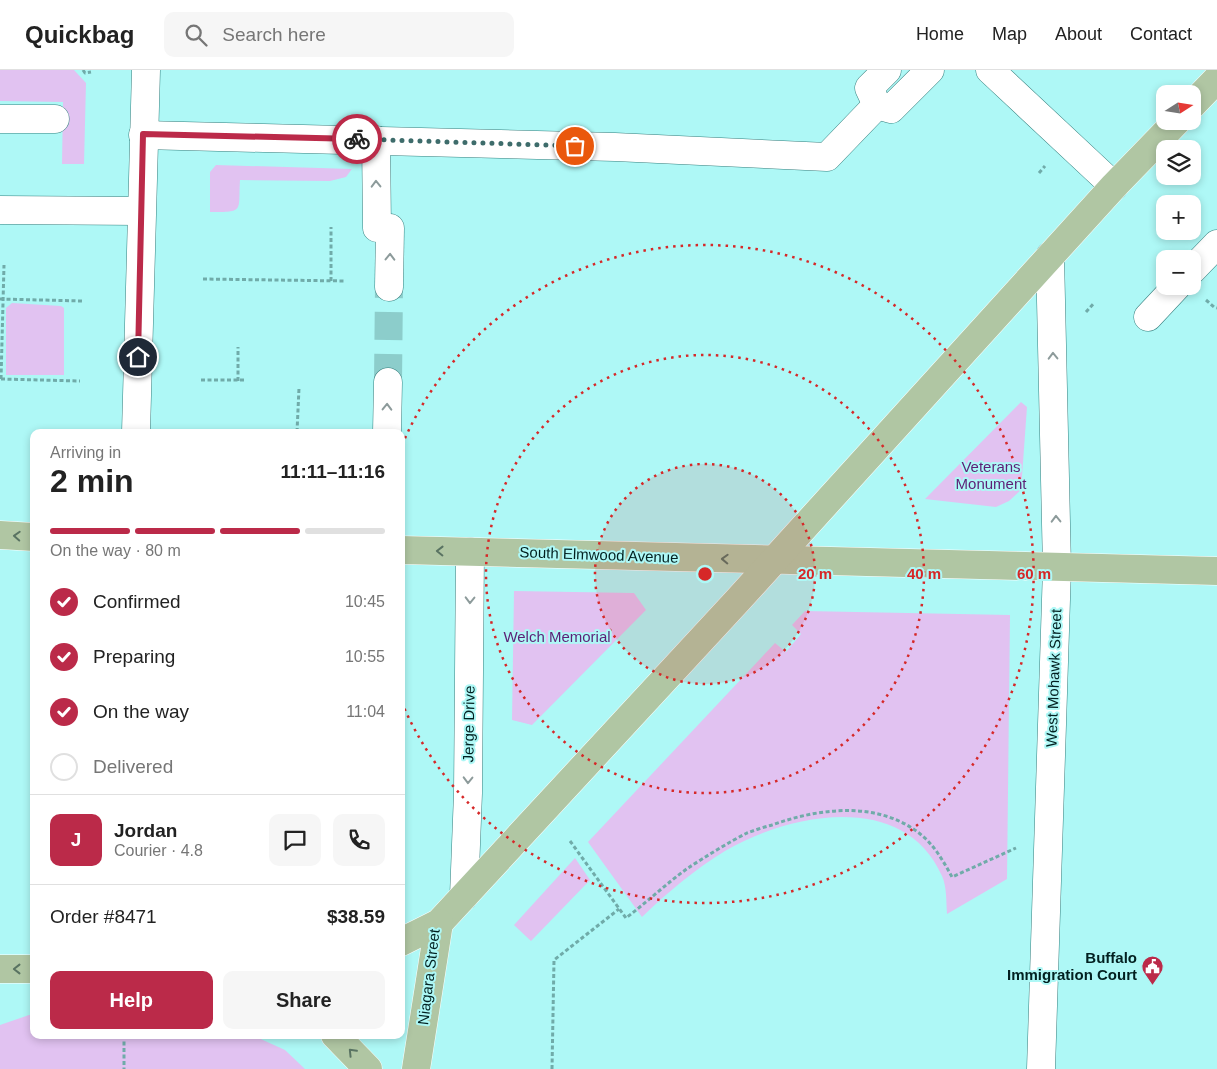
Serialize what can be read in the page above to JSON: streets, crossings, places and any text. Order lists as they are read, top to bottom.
{
  "streets": {
    "main road": ["South Elmwood Avenue", "Niagara Street"],
    "street": ["West Mohawk Street", "Jerge Drive"]
  },
  "crossings": [
    ["South Elmwood Avenue", "West Mohawk Street"],
    ["South Elmwood Avenue", "Jerge Drive"]
  ],
  "one_way": ["South Elmwood Avenue", "West Mohawk Street", "Jerge Drive"],
  "parks": ["Veterans Monument", "Welch Memorial"],
  "places": {
    "public building": ["Buffalo Immigration Court"]
  },
  "north": "right",
  "page": {
    "header": "Quickbag",
    "search": "Search here",
    "nav": [
      "Home",
      "Map",
      "About",
      "Contact"
    ],
    "map_buttons": ["+", "−"],
    "heading": ["2 min", "Arriving in", "11:11–11:16"],
    "panel": [
      "Jordan",
      "Courier · 4.8",
      "Order #8471",
      "$38.59"
    ],
    "bar": "On the way · 80 m",
    "list": [
      ["Confirmed", "10:45"],
      ["Preparing", "10:55"],
      ["On the way", "11:04"],
      "Delivered"
    ],
    "round": "J",
    "buttons": ["Help", "Share"]
  },
  "rings": ["20 m", "40 m", "60 m"]
}
